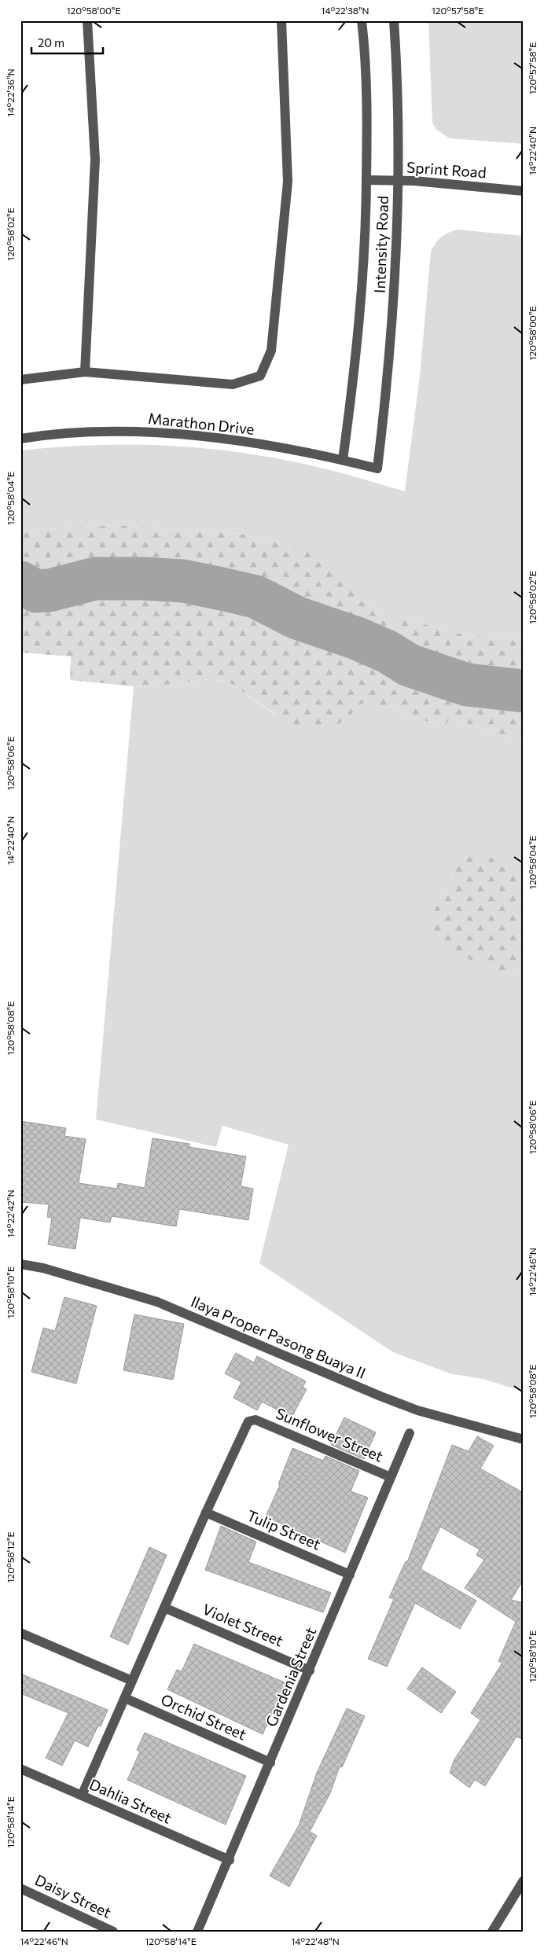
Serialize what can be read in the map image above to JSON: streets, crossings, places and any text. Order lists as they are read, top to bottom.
{
  "streets": {
    "street": [
      "Sprint Road",
      "Intensity Road",
      "Marathon Drive",
      "Ilaya Proper Pasong Buaya II",
      "Sunflower Street",
      "Tulip Street",
      "Violet Street",
      "Gardenia Street",
      "Orchid Street",
      "Dahlia Street",
      "Daisy Street"
    ]
  },
  "crossings": [
    ["Sprint Road", "Intensity Road"],
    ["Intensity Road", "Marathon Drive"],
    ["Sunflower Street", "Tulip Street"],
    ["Sunflower Street", "Gardenia Street"],
    ["Tulip Street", "Gardenia Street"],
    ["Violet Street", "Gardenia Street"],
    ["Gardenia Street", "Orchid Street"],
    ["Gardenia Street", "Dahlia Street"]
  ],
  "scale_bar": "20 m",
  "coordinates": [
    "120°58'00\"E",
    "14°22'38\"N",
    "120°57'58\"E",
    "14°22'36\"N",
    "14°22'40\"N",
    "120°58'02\"E",
    "120°58'04\"E",
    "120°58'06\"E",
    "120°58'08\"E",
    "14°22'42\"N",
    "14°22'46\"N",
    "120°58'10\"E",
    "120°58'12\"E",
    "120°58'14\"E",
    "14°22'48\"N"
  ]
}
